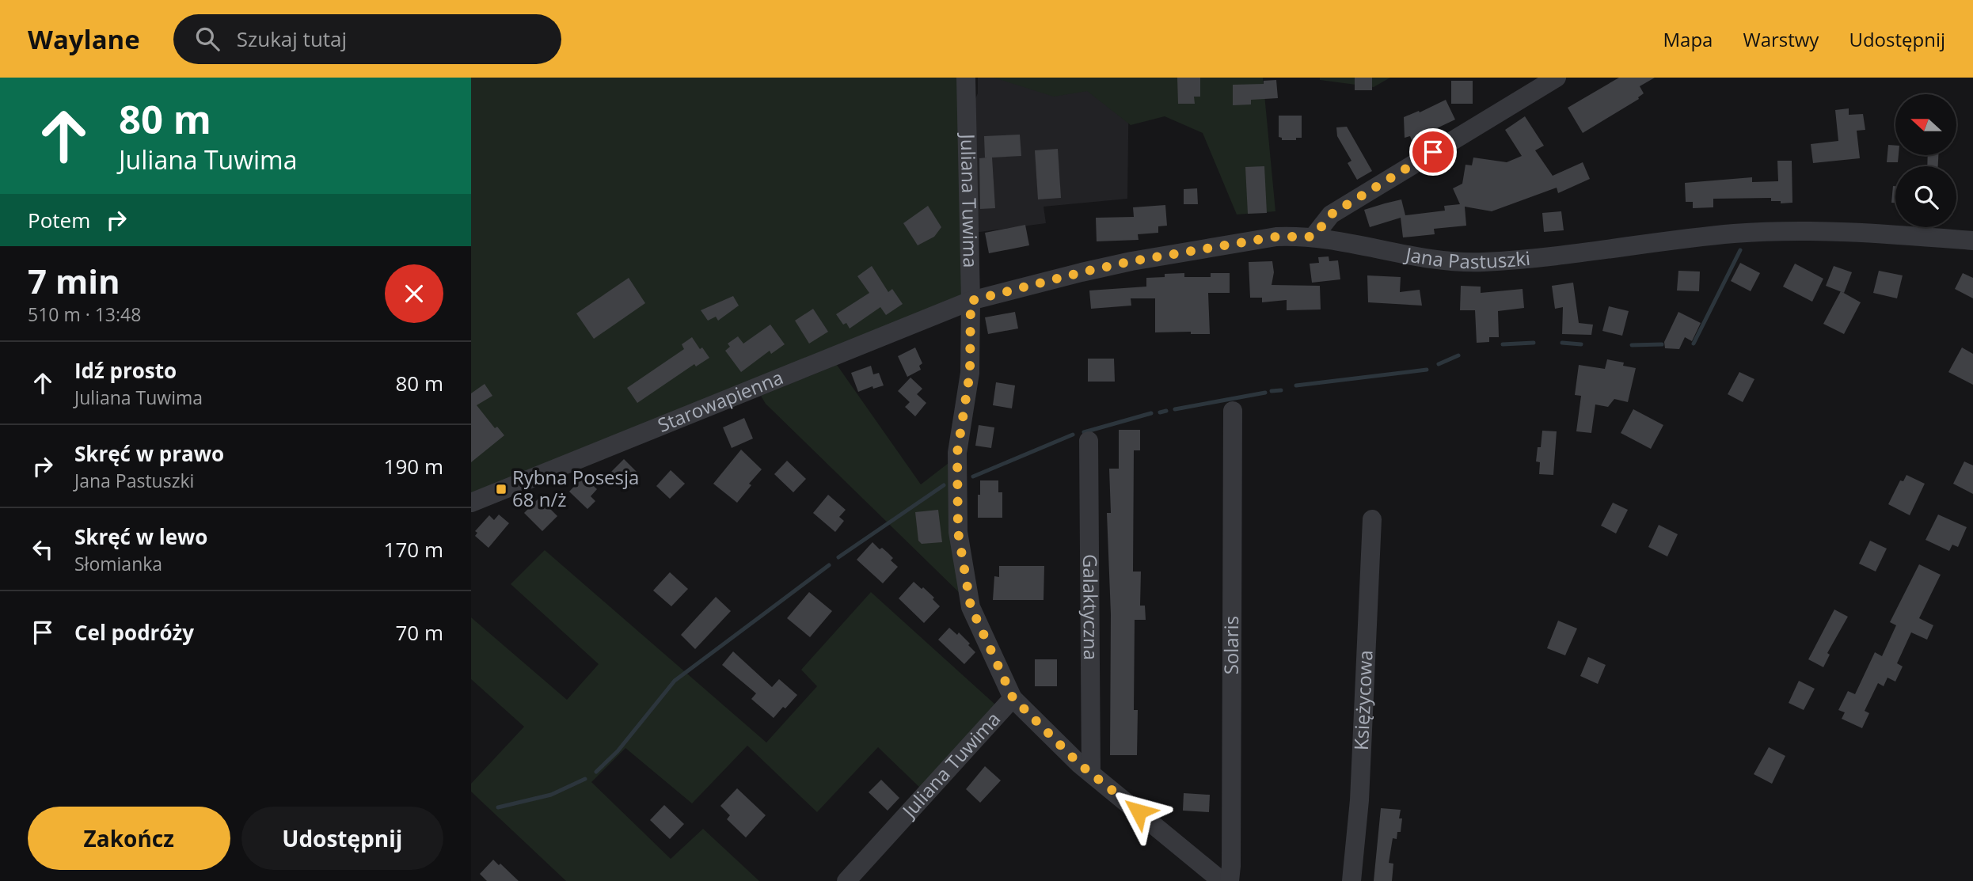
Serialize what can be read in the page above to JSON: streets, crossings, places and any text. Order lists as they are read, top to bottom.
{
  "streets": {
    "street": [
      "Juliana Tuwima",
      "Jana Pastuszki",
      "Starowapienna",
      "Galaktyczna",
      "Solaris",
      "Księżycowa"
    ]
  },
  "crossings": [
    ["Juliana Tuwima", "Jana Pastuszki"],
    ["Juliana Tuwima", "Starowapienna"],
    ["Jana Pastuszki", "Starowapienna"]
  ],
  "places": {
    "transit": ["Rybna Posesja 68 n/ż"]
  },
  "north": "left",
  "page": {
    "header": "Waylane",
    "search": "Szukaj tutaj",
    "nav": ["Mapa", "Warstwy", "Udostępnij"],
    "turn": ["80 m", "Juliana Tuwima"],
    "then": "Potem",
    "heading": ["7 min", "510 m · 13:48"],
    "list": [
      {
        "name": "Idź prosto",
        "note": "Juliana Tuwima",
        "value": "80 m"
      },
      {
        "name": "Skręć w prawo",
        "note": "Jana Pastuszki",
        "value": "190 m"
      },
      {
        "name": "Skręć w lewo",
        "note": "Słomianka",
        "value": "170 m"
      },
      {
        "name": "Cel podróży",
        "value": "70 m"
      }
    ],
    "buttons": ["Zakończ", "Udostępnij"]
  }
}
